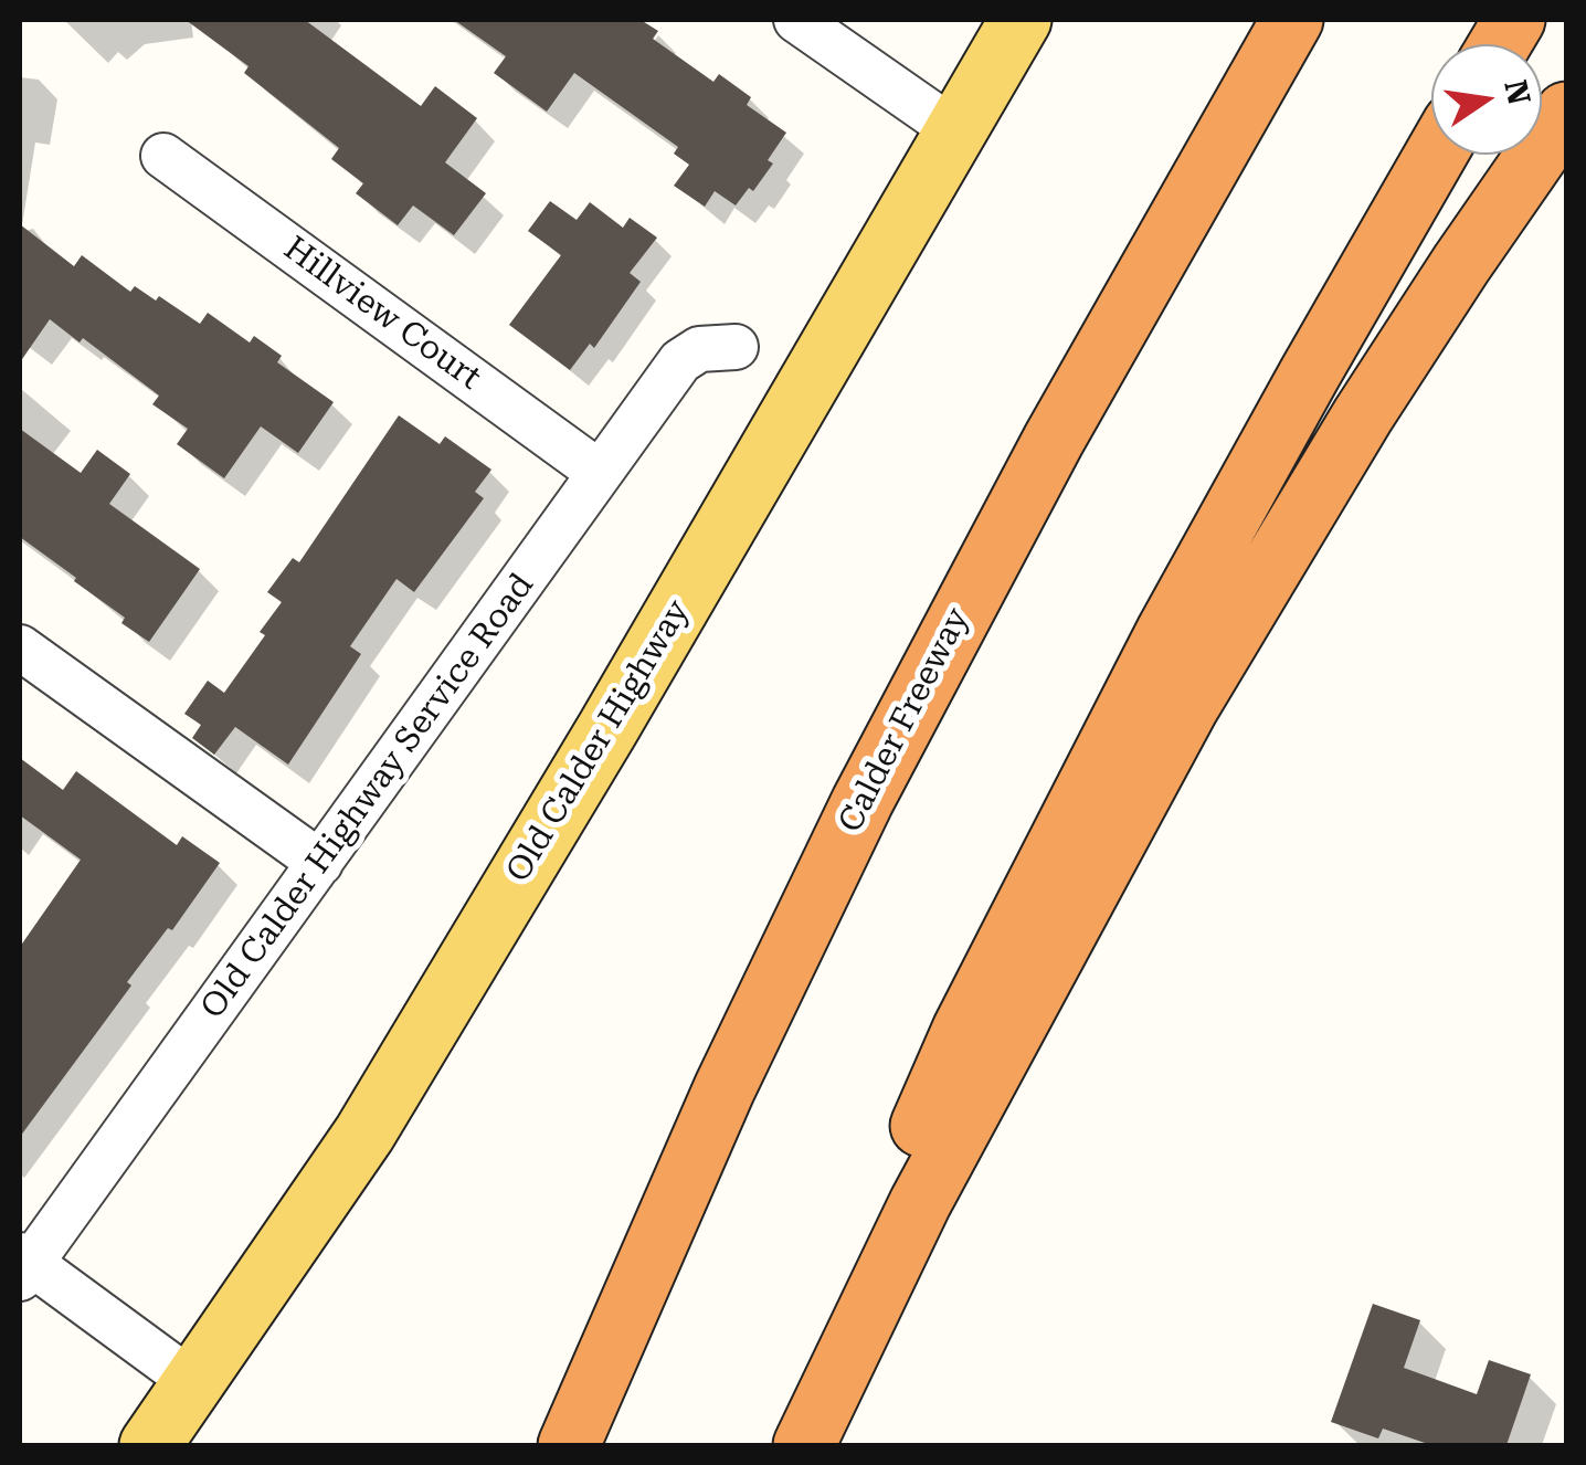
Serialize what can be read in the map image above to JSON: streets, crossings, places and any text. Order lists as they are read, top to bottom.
{
  "streets": {
    "highway": ["Calder Freeway"],
    "main road": ["Old Calder Highway"],
    "street": ["Hillview Court", "Old Calder Highway Service Road"]
  },
  "crossings": [
    ["Hillview Court", "Old Calder Highway Service Road"]
  ],
  "north": "right"
}
